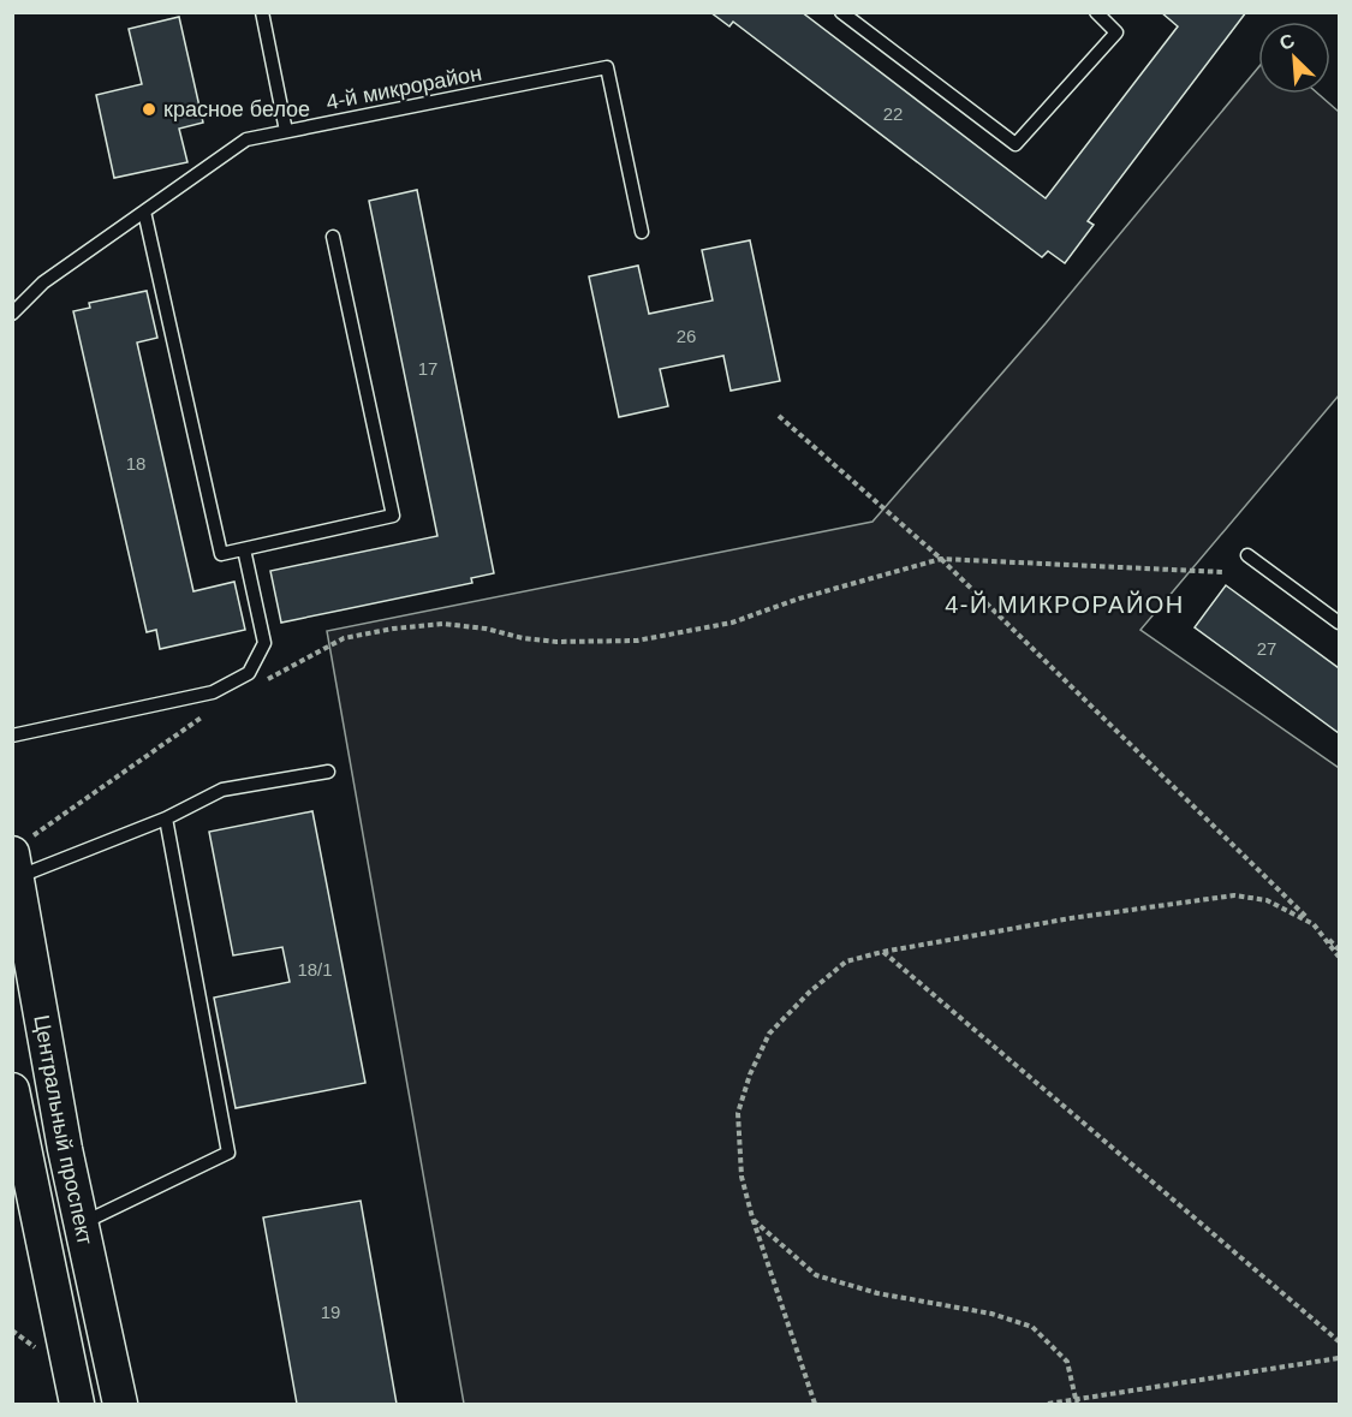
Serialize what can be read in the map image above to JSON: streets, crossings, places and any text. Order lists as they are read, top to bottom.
{
  "streets": {
    "main road": ["Центральный проспект"],
    "lane": ["4-й микрорайон"]
  },
  "districts": ["4-Й МИКРОРАЙОН"],
  "places": ["красное белое"],
  "house_numbers": [
    "22",
    "26",
    "17",
    "18",
    "27",
    "18/1",
    "19"
  ],
  "north": "top left"
}
